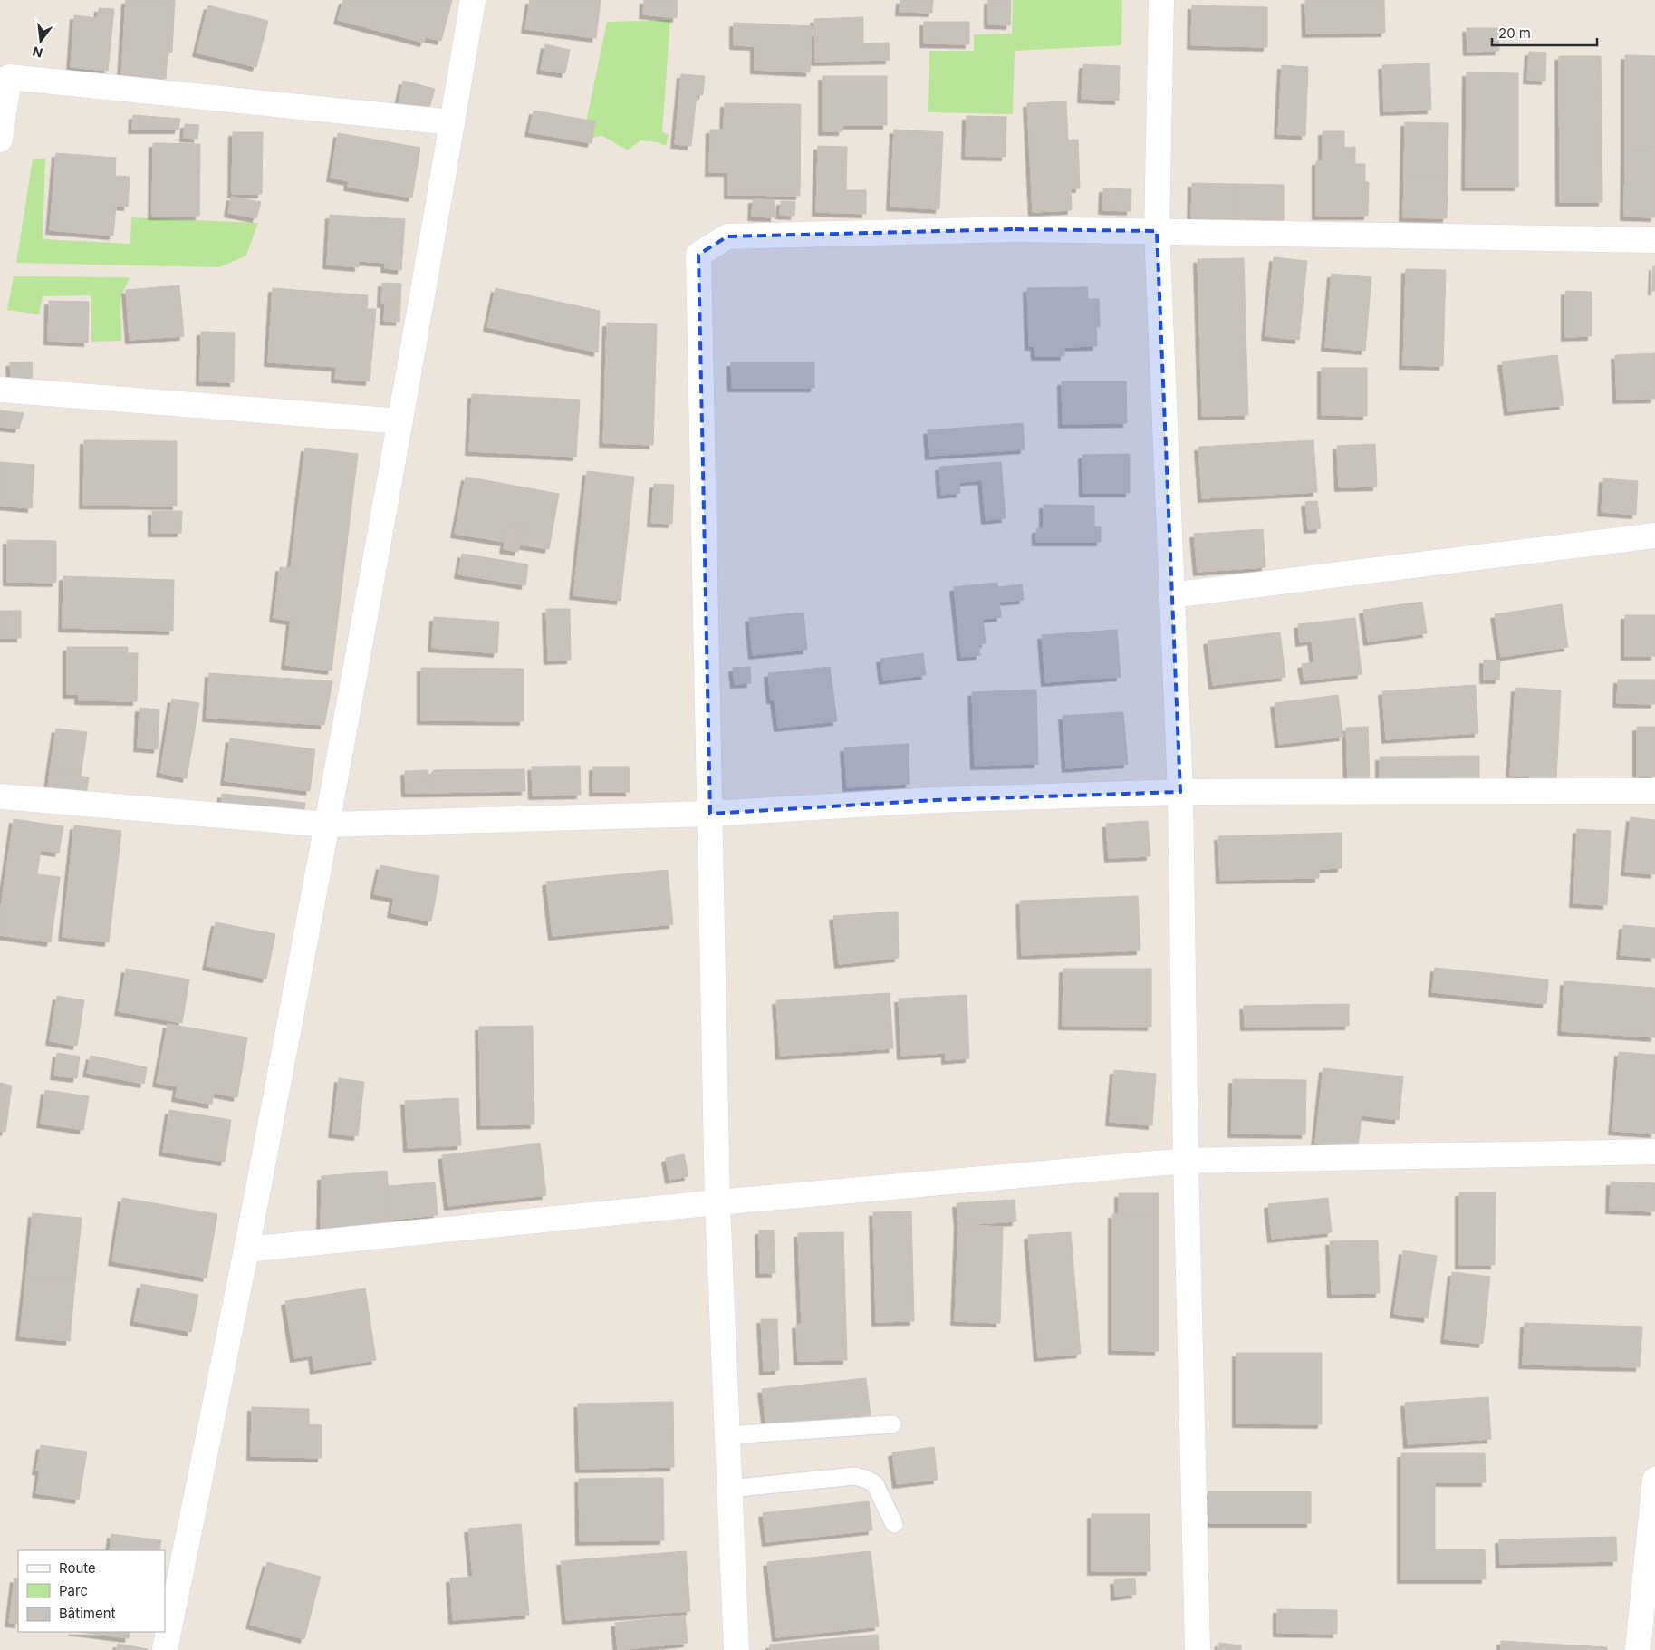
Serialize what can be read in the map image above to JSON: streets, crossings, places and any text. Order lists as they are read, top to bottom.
{
  "legend": ["Route", "Parc", "Bâtiment"],
  "scale_bar": "20 m",
  "north": "bottom"
}
